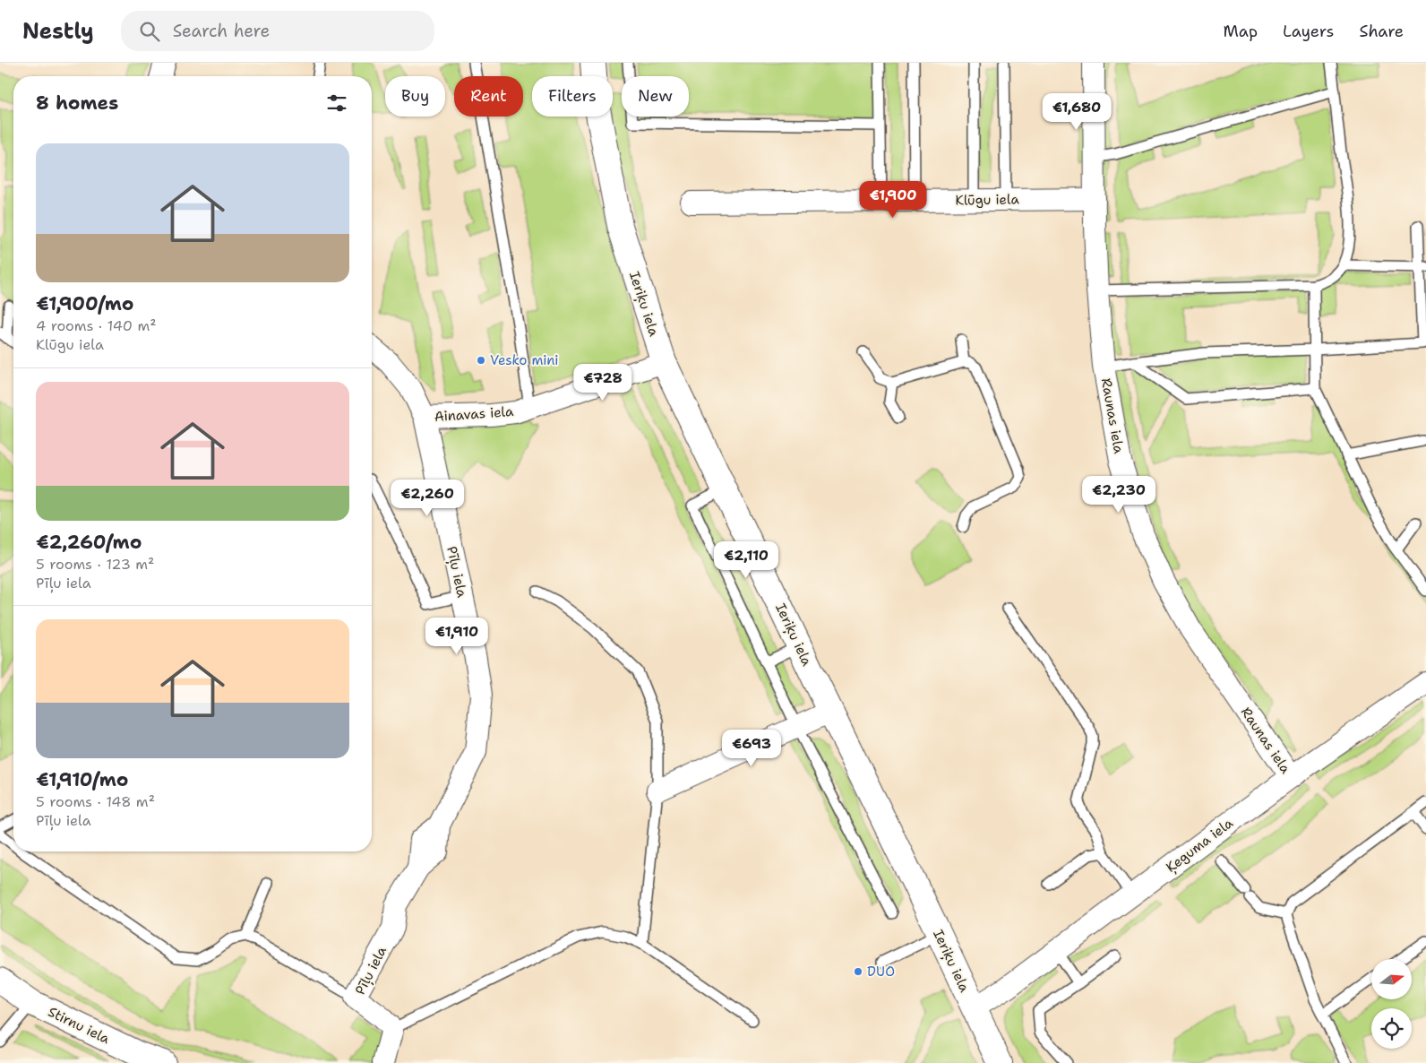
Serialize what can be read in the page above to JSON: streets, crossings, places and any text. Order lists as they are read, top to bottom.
{
  "streets": {
    "street": [
      "Klūgu iela",
      "Ieriķu iela",
      "Ainavas iela",
      "Raunas iela",
      "Pīļu iela",
      "Ķeguma iela",
      "Stirnu iela"
    ]
  },
  "crossings": [
    ["Klūgu iela", "Raunas iela"],
    ["Ieriķu iela", "Ainavas iela"],
    ["Ieriķu iela", "Ķeguma iela"],
    ["Ainavas iela", "Pīļu iela"],
    ["Raunas iela", "Ķeguma iela"]
  ],
  "places": ["Vesko mini", "DUO"],
  "north": "right",
  "page": {
    "header": "Nestly",
    "search": "Search here",
    "nav": ["Map", "Layers", "Share"],
    "chip": [
      "Buy",
      "Rent",
      "Filters",
      "New"
    ],
    "heading": "8 homes",
    "price": [
      "€1,680",
      "€1,900",
      "€728",
      "€2,230",
      "€2,260",
      "€2,110",
      "€1,910",
      "€693"
    ],
    "list": [
      {
        "name": "€1,900/mo",
        "note": "4 rooms · 140 m² · Klūgu iela"
      },
      {
        "name": "€2,260/mo",
        "note": "5 rooms · 123 m² · Pīļu iela"
      },
      {
        "name": "€1,910/mo",
        "note": "5 rooms · 148 m² · Pīļu iela"
      }
    ]
  }
}
